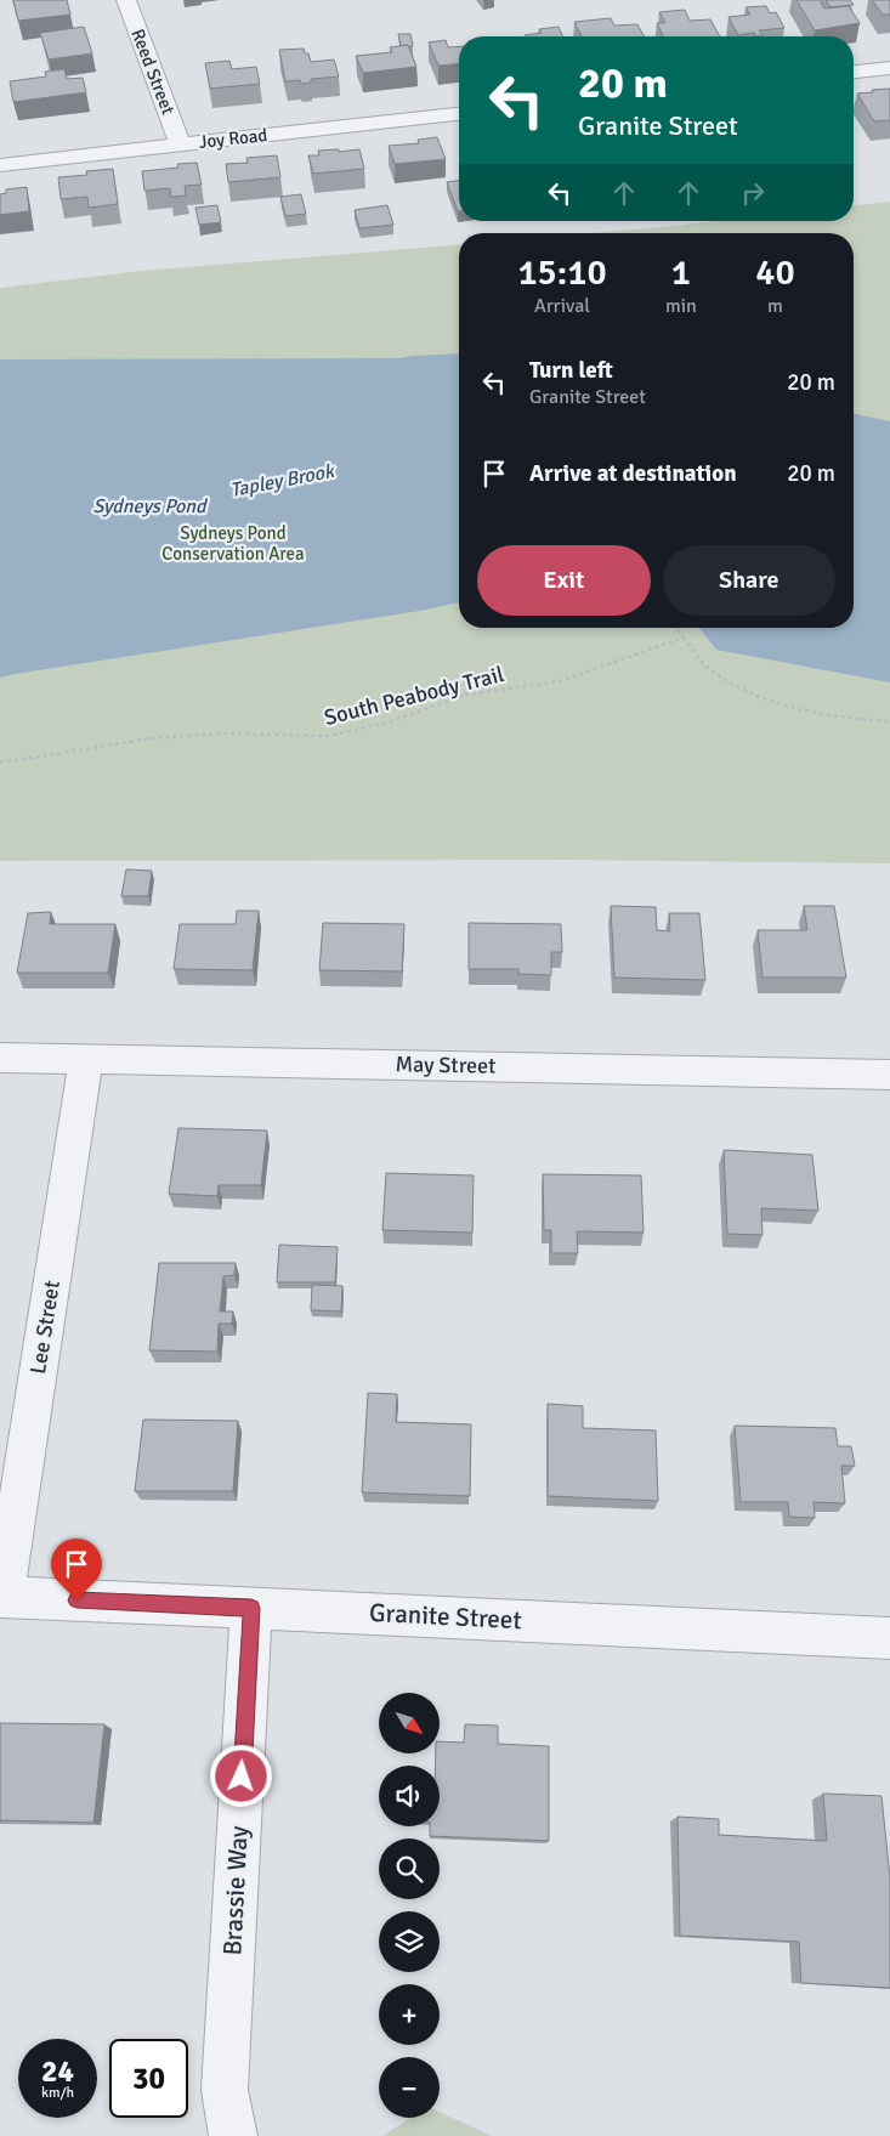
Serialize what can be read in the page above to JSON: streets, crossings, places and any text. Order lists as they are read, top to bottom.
{
  "streets": {
    "street": [
      "Reed Street",
      "Joy Road",
      "May Street",
      "Lee Street",
      "Granite Street",
      "Brassie Way"
    ],
    "path": ["South Peabody Trail"]
  },
  "crossings": [
    ["Reed Street", "Joy Road"],
    ["May Street", "Lee Street"],
    ["Lee Street", "Granite Street"],
    ["Granite Street", "Brassie Way"]
  ],
  "water": ["Tapley Brook", "Sydneys Pond"],
  "parks": ["Sydneys Pond Conservation Area"],
  "north": "bottom right",
  "page": {
    "turn": ["20 m", "Granite Street"],
    "eta": [
      "15:10",
      "Arrival",
      "1",
      "min",
      "40",
      "m"
    ],
    "list": [
      {
        "name": "Turn left",
        "note": "Granite Street",
        "value": "20 m"
      },
      {
        "name": "Arrive at destination",
        "value": "20 m"
      }
    ],
    "buttons": ["Exit", "Share"],
    "map_buttons": ["+", "−"],
    "speed": "24 km/h",
    "limit": "30"
  }
}
